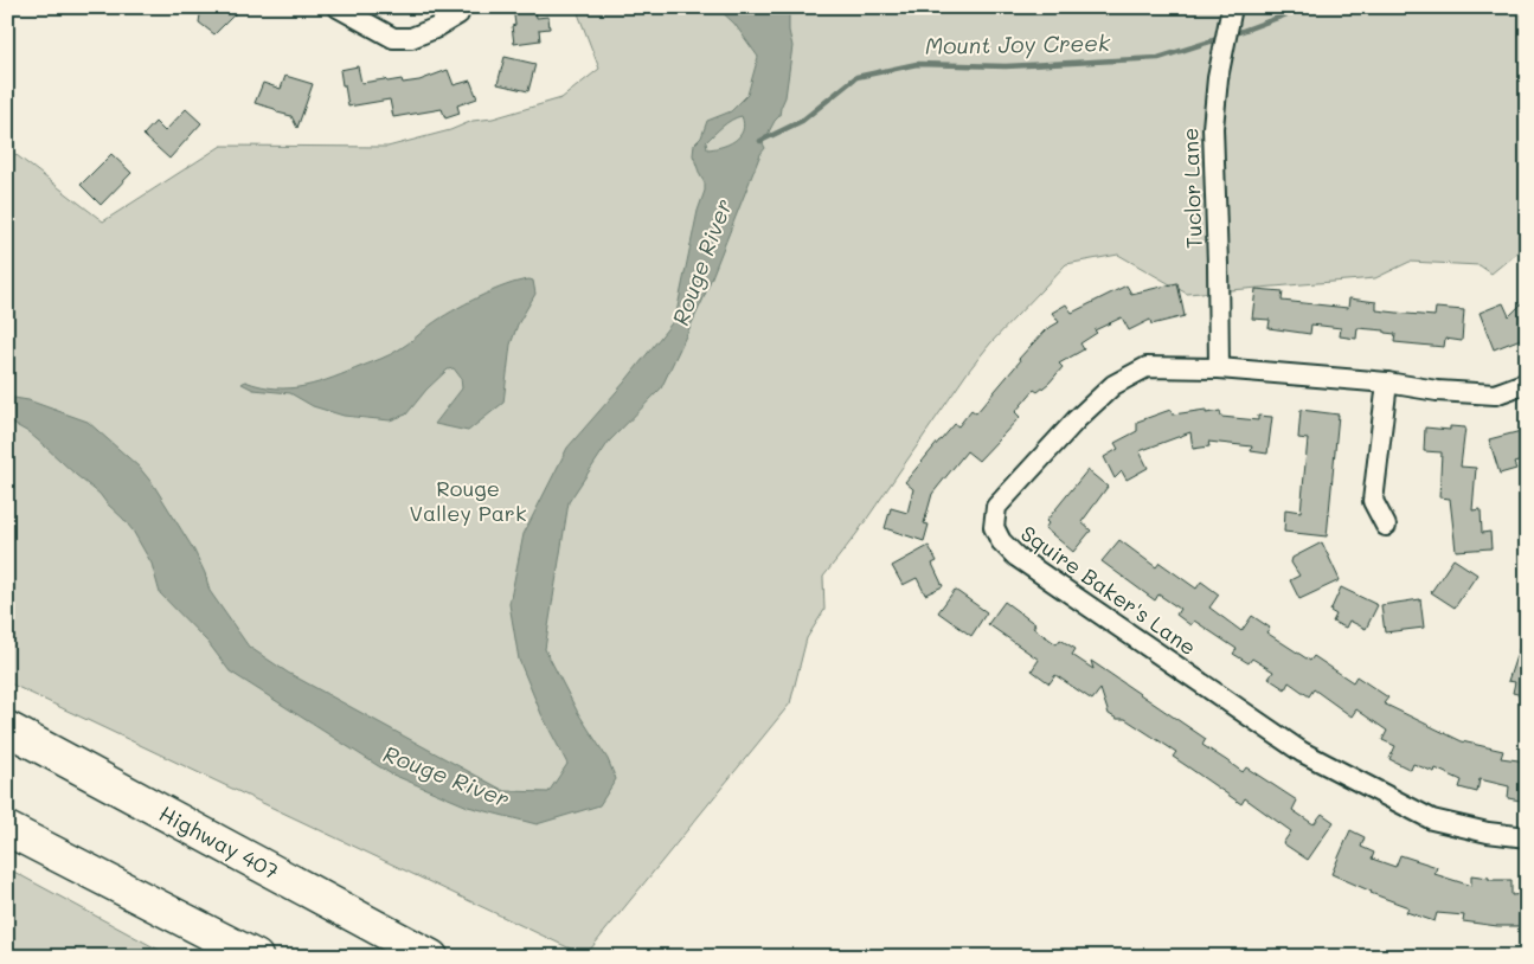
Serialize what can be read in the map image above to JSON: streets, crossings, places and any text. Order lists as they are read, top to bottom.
{
  "streets": {
    "highway": ["Highway 407"],
    "street": ["Tuclor Lane", "Squire Baker's Lane"]
  },
  "crossings": [
    ["Tuclor Lane", "Squire Baker's Lane"]
  ],
  "water": ["Mount Joy Creek", "Rouge River"],
  "parks": ["Rouge Valley Park"]
}
